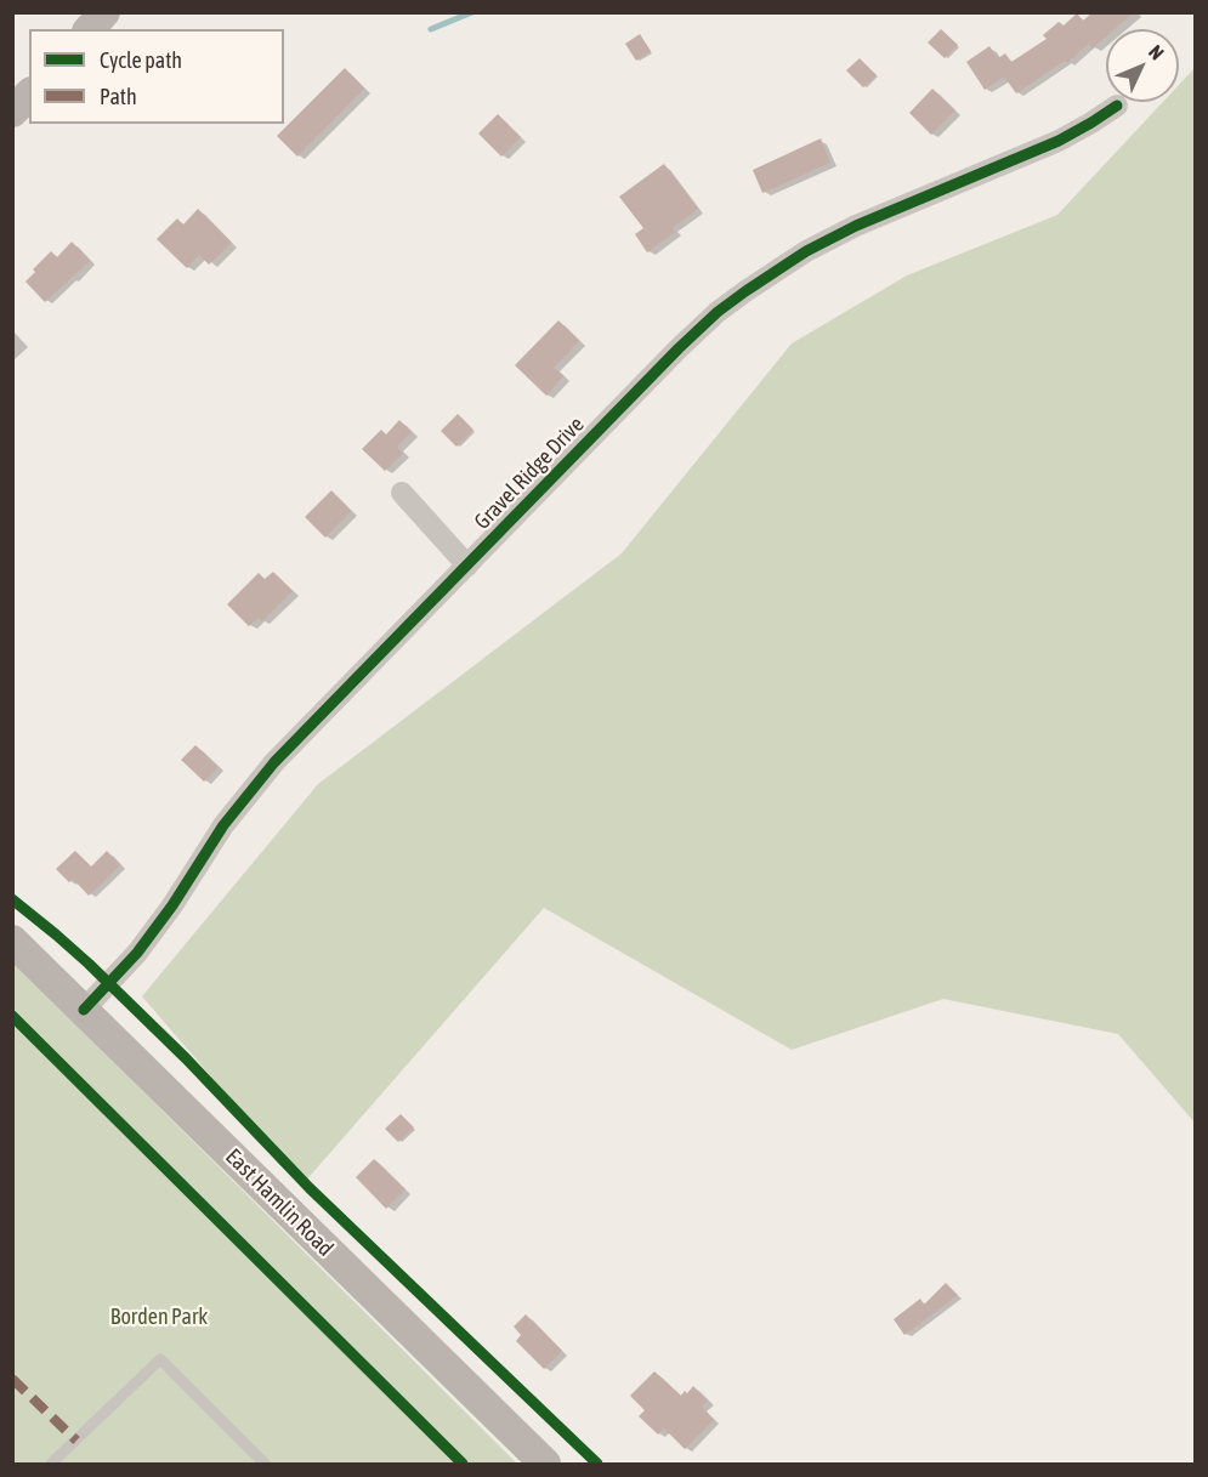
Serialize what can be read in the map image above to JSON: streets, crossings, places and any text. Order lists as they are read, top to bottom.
{
  "streets": {
    "street": ["Gravel Ridge Drive", "East Hamlin Road"]
  },
  "crossings": [
    ["Gravel Ridge Drive", "East Hamlin Road"]
  ],
  "parks": ["Borden Park"],
  "legend": ["Cycle path", "Path"],
  "north": "top right"
}
